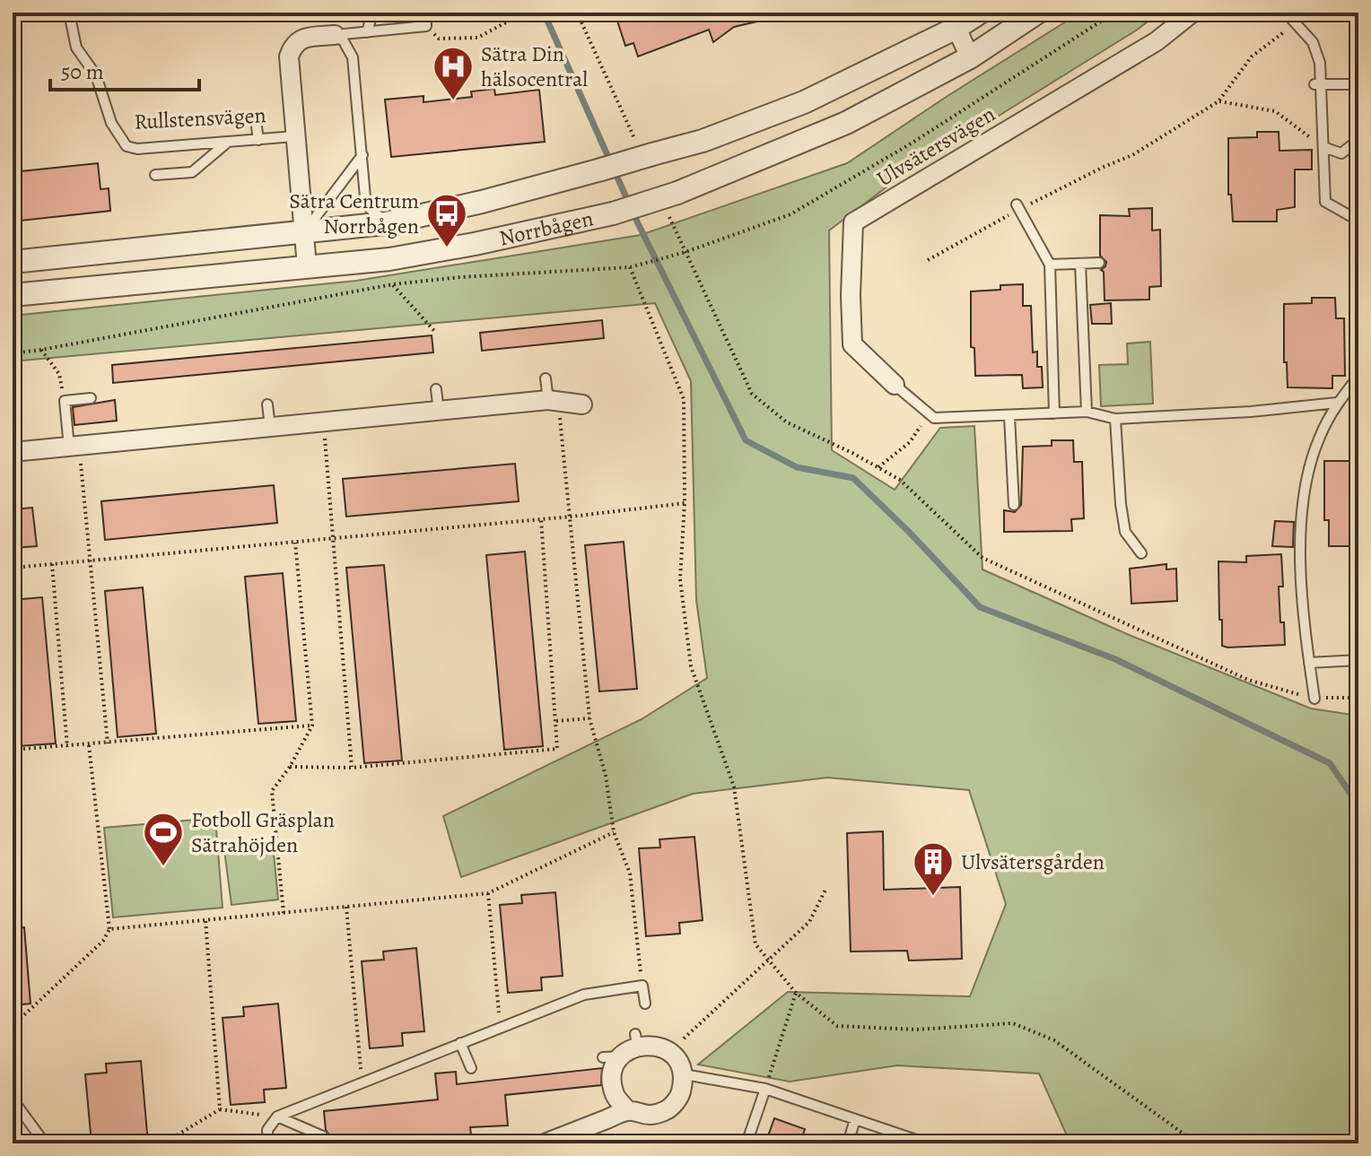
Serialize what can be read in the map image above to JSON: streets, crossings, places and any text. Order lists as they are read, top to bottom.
{
  "streets": {
    "street": ["Rullstensvägen", "Ulvsätersvägen", "Norrbågen"]
  },
  "crossings": [
    ["Rullstensvägen", "Norrbågen"]
  ],
  "places": {
    "hospital": ["Sätra Din hälsocentral"],
    "bus stop": ["Sätra Centrum Norrbågen"],
    "sports": ["Fotboll Gräsplan Sätrahöjden"],
    "building": ["Ulvsätersgården"]
  },
  "scale_bar": "50 m"
}
